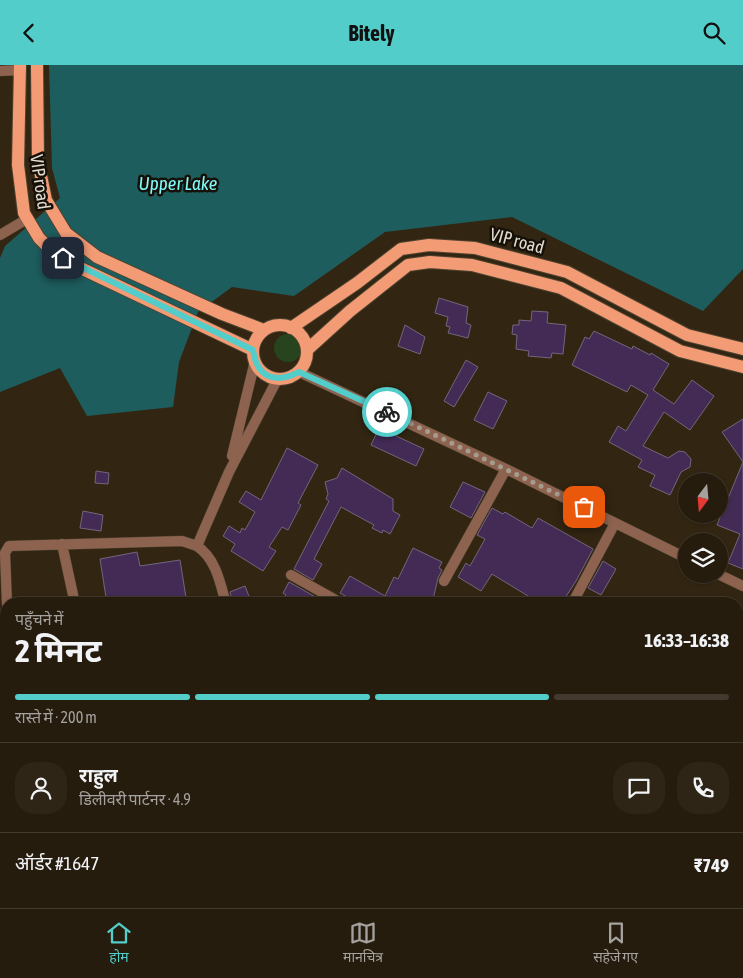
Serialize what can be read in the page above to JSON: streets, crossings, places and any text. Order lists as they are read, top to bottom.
{
  "streets": {
    "main road": ["VIP road"]
  },
  "water": ["Upper Lake"],
  "north": "bottom",
  "page": {
    "header": "Bitely",
    "heading": ["2 मिनट", "पहुँचने में", "16:33–16:38"],
    "panel": [
      "राहुल",
      "डिलीवरी पार्टनर · 4.9",
      "ऑर्डर #1647",
      "₹749"
    ],
    "bar": "रास्ते में · 200 m",
    "tabs": ["होम", "मानचित्र", "सहेजे गए"]
  }
}
